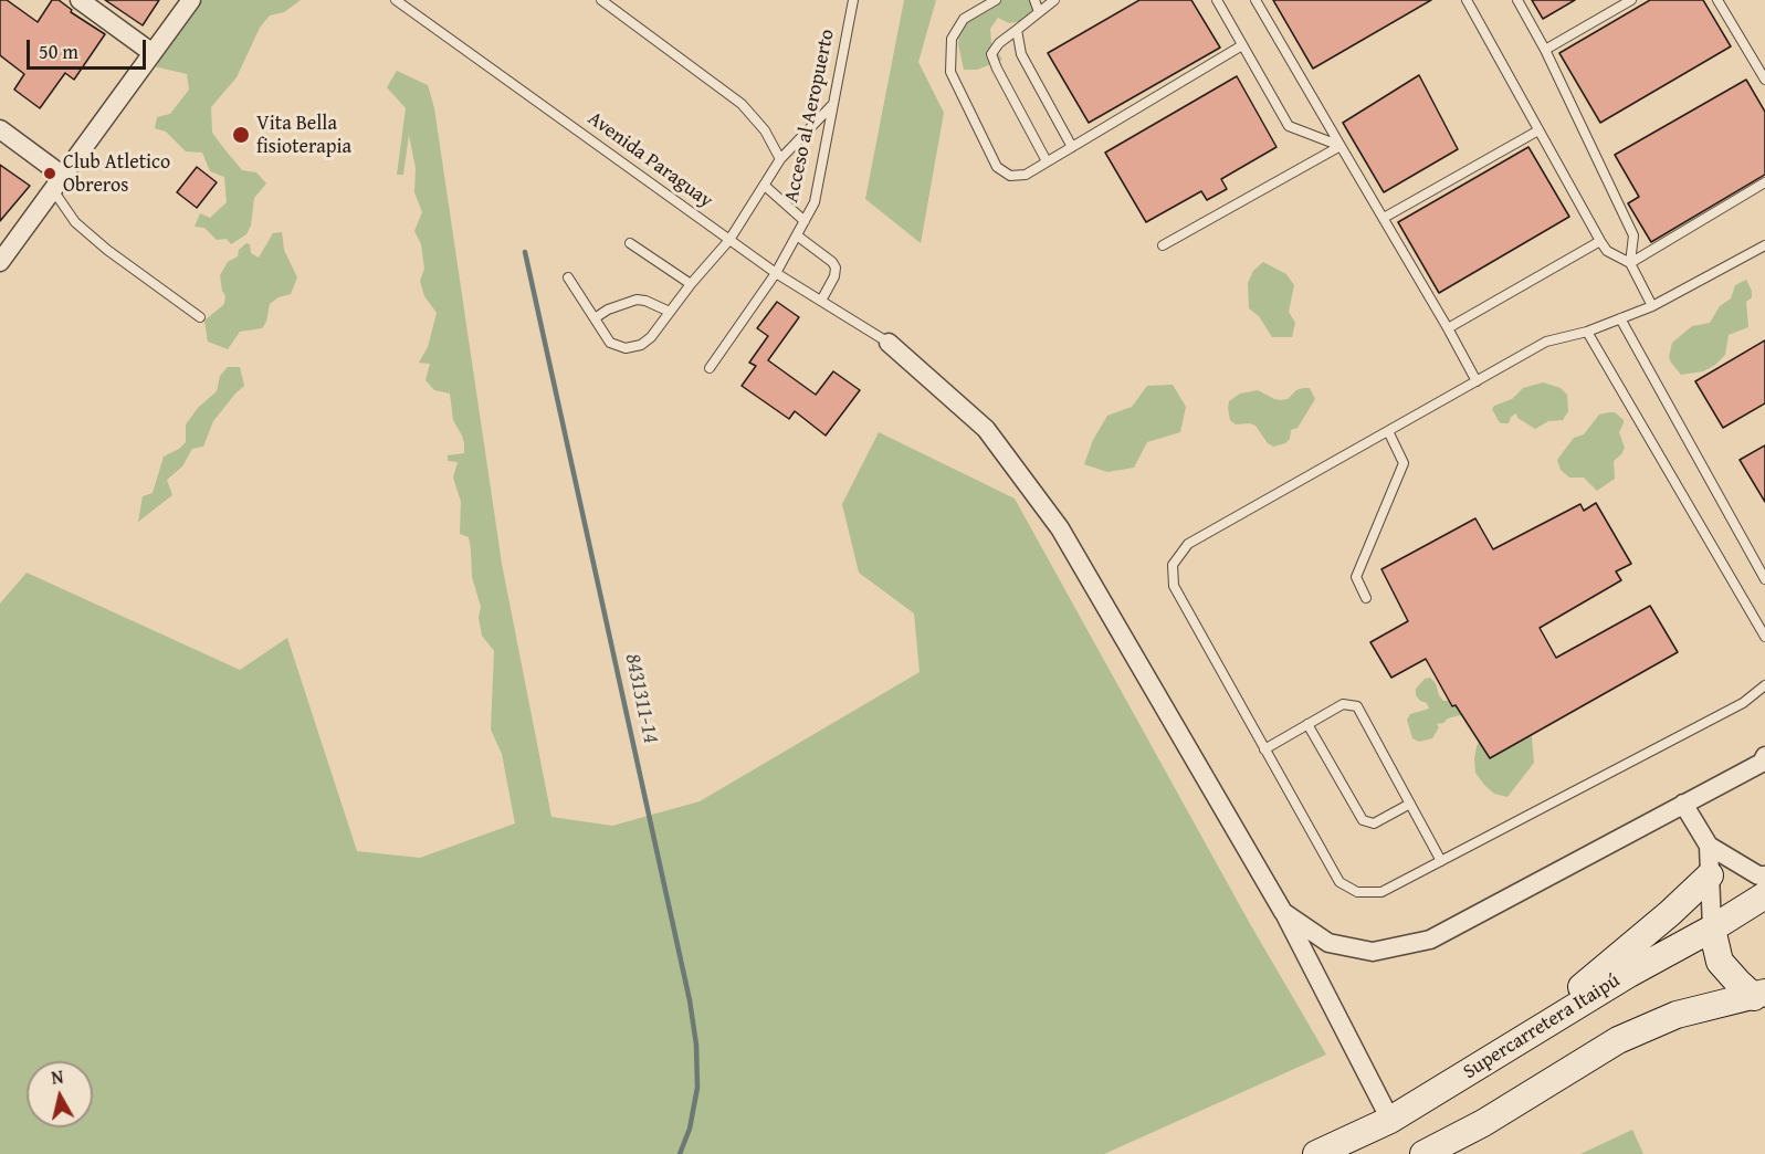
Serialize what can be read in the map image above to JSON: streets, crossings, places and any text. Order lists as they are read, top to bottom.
{
  "streets": {
    "street": ["Supercarretera Itaipú"],
    "lane": ["Acceso al Aeropuerto", "Avenida Paraguay"]
  },
  "crossings": [
    ["Acceso al Aeropuerto", "Avenida Paraguay"]
  ],
  "water": ["8431311-14"],
  "places": ["Vita Bella fisioterapia", "Club Atletico Obreros"],
  "scale_bar": "50 m",
  "north": "top"
}
